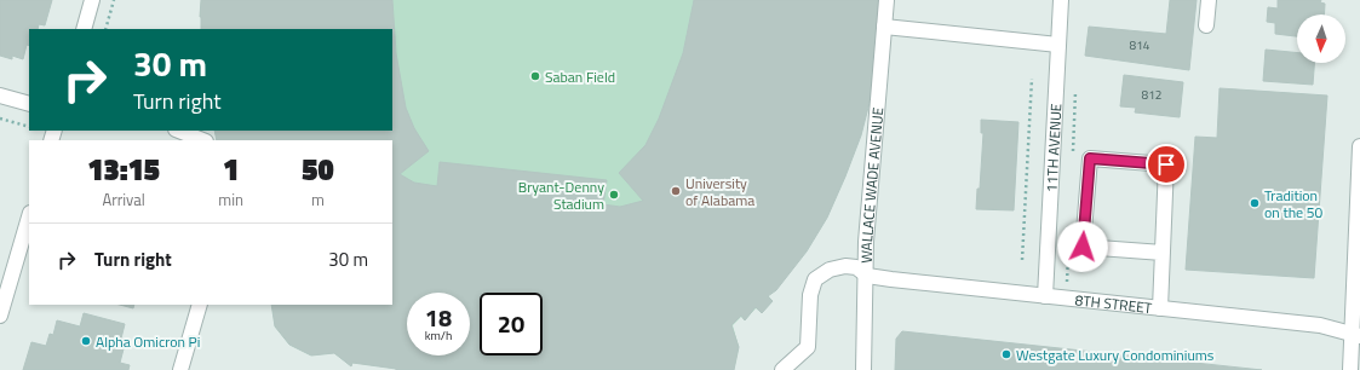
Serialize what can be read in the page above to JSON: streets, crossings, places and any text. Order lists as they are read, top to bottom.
{
  "streets": {
    "street": ["11TH AVENUE", "WALLACE WADE AVENUE", "8TH STREET"]
  },
  "crossings": [
    ["11TH AVENUE", "8TH STREET"],
    ["WALLACE WADE AVENUE", "8TH STREET"]
  ],
  "places": [
    "Saban Field",
    "University of Alabama",
    "Bryant-Denny Stadium",
    "Tradition on the 50",
    "Alpha Omicron Pi",
    "Westgate Luxury Condominiums"
  ],
  "house_numbers": ["814", "812"],
  "north": "bottom",
  "page": {
    "turn": ["30 m", "Turn right"],
    "eta": [
      "13:15",
      "Arrival",
      "1",
      "min",
      "50",
      "m"
    ],
    "list": [
      {
        "name": "Turn right",
        "value": "30 m"
      }
    ],
    "speed": "18 km/h",
    "limit": "20"
  }
}
